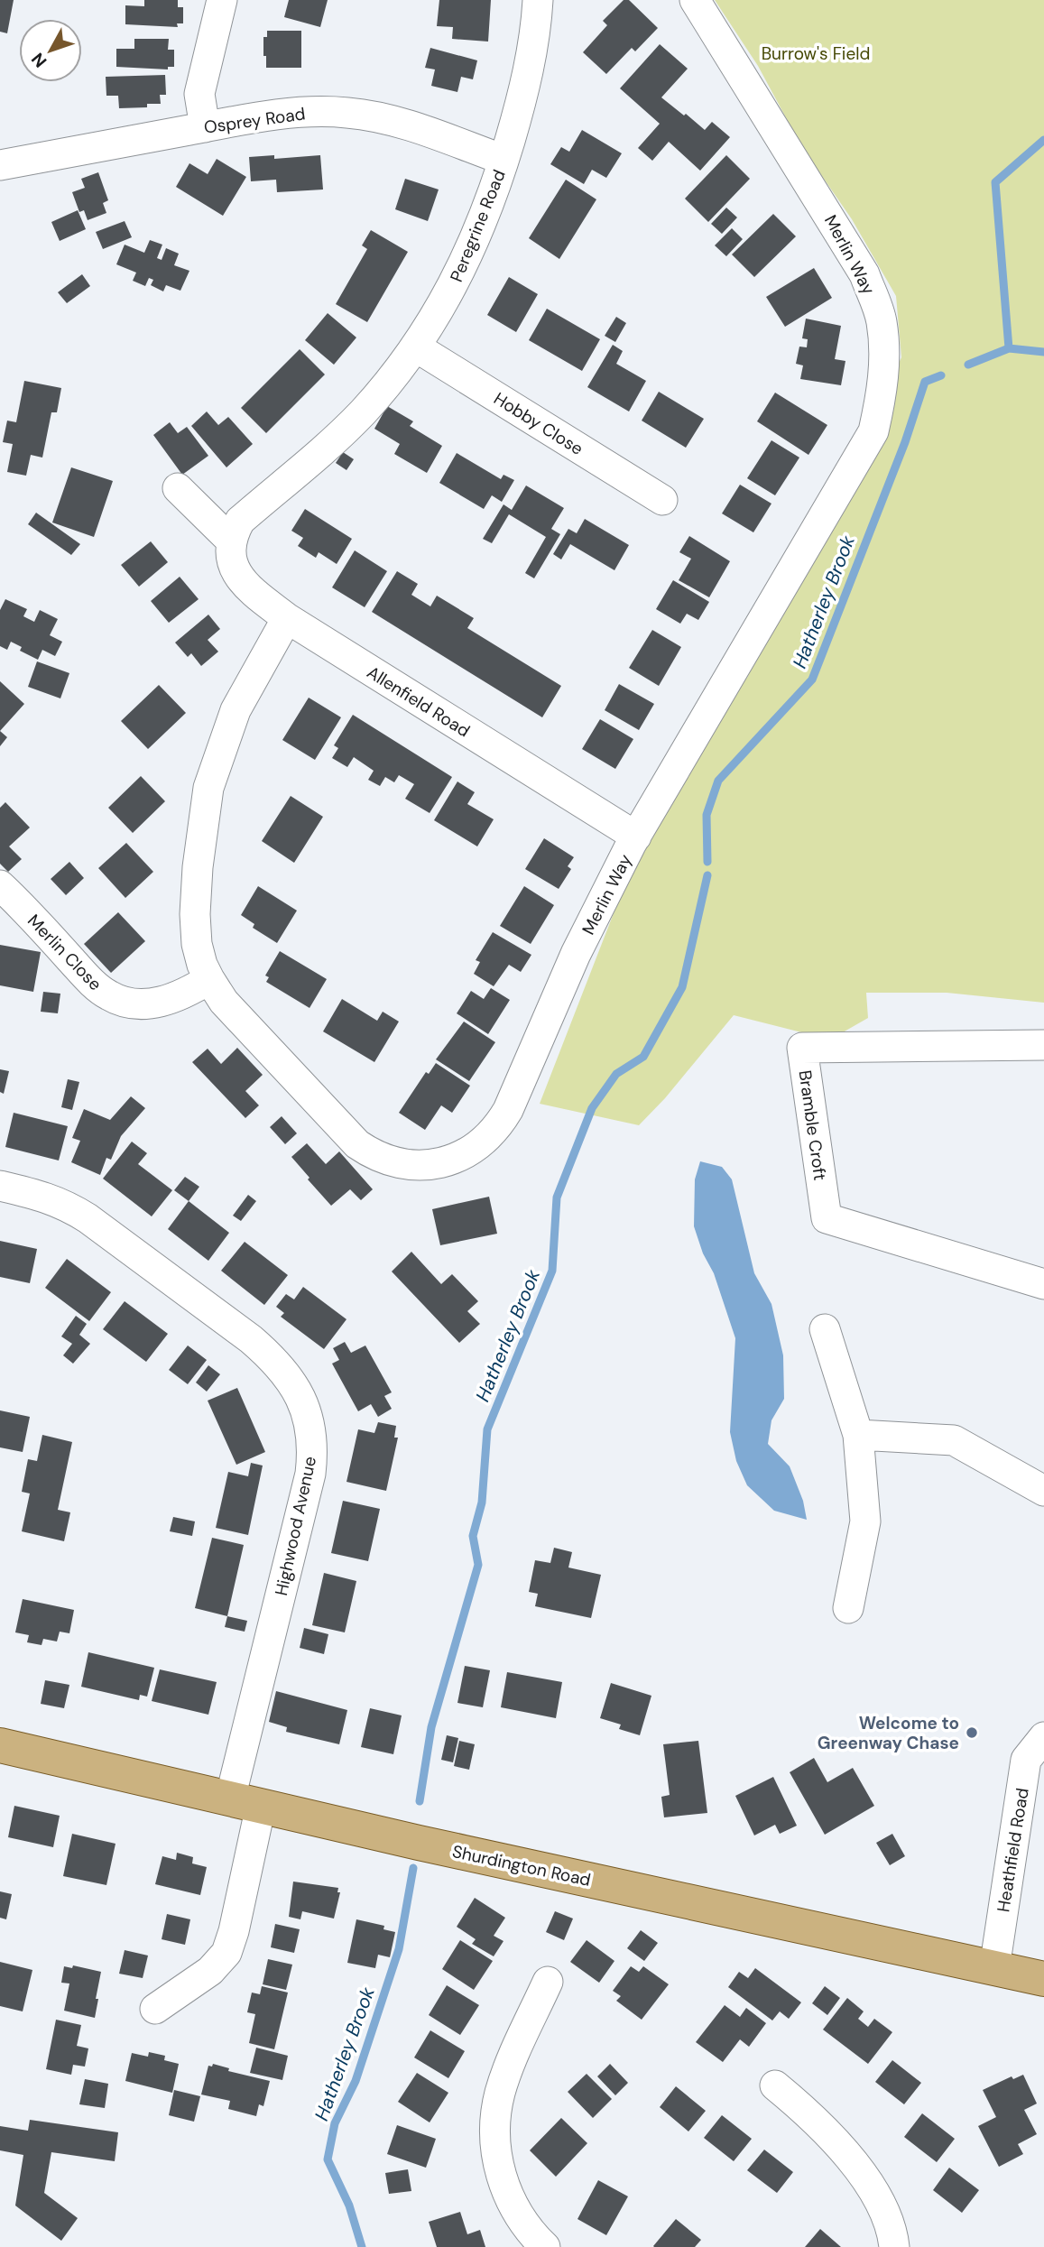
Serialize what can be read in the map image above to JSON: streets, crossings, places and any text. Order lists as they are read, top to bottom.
{
  "streets": {
    "main road": ["Shurdington Road"],
    "street": [
      "Osprey Road",
      "Peregrine Road",
      "Merlin Way",
      "Hobby Close",
      "Allenfield Road",
      "Merlin Close",
      "Bramble Croft",
      "Highwood Avenue",
      "Heathfield Road"
    ]
  },
  "crossings": [
    ["Osprey Road", "Peregrine Road"],
    ["Peregrine Road", "Hobby Close"],
    ["Peregrine Road", "Allenfield Road"],
    ["Merlin Way", "Allenfield Road"],
    ["Merlin Way", "Merlin Close"],
    ["Highwood Avenue", "Shurdington Road"],
    ["Heathfield Road", "Shurdington Road"]
  ],
  "water": ["Hatherley Brook"],
  "parks": ["Burrow's Field"],
  "places": ["Welcome to Greenway Chase"],
  "north": "bottom left"
}
